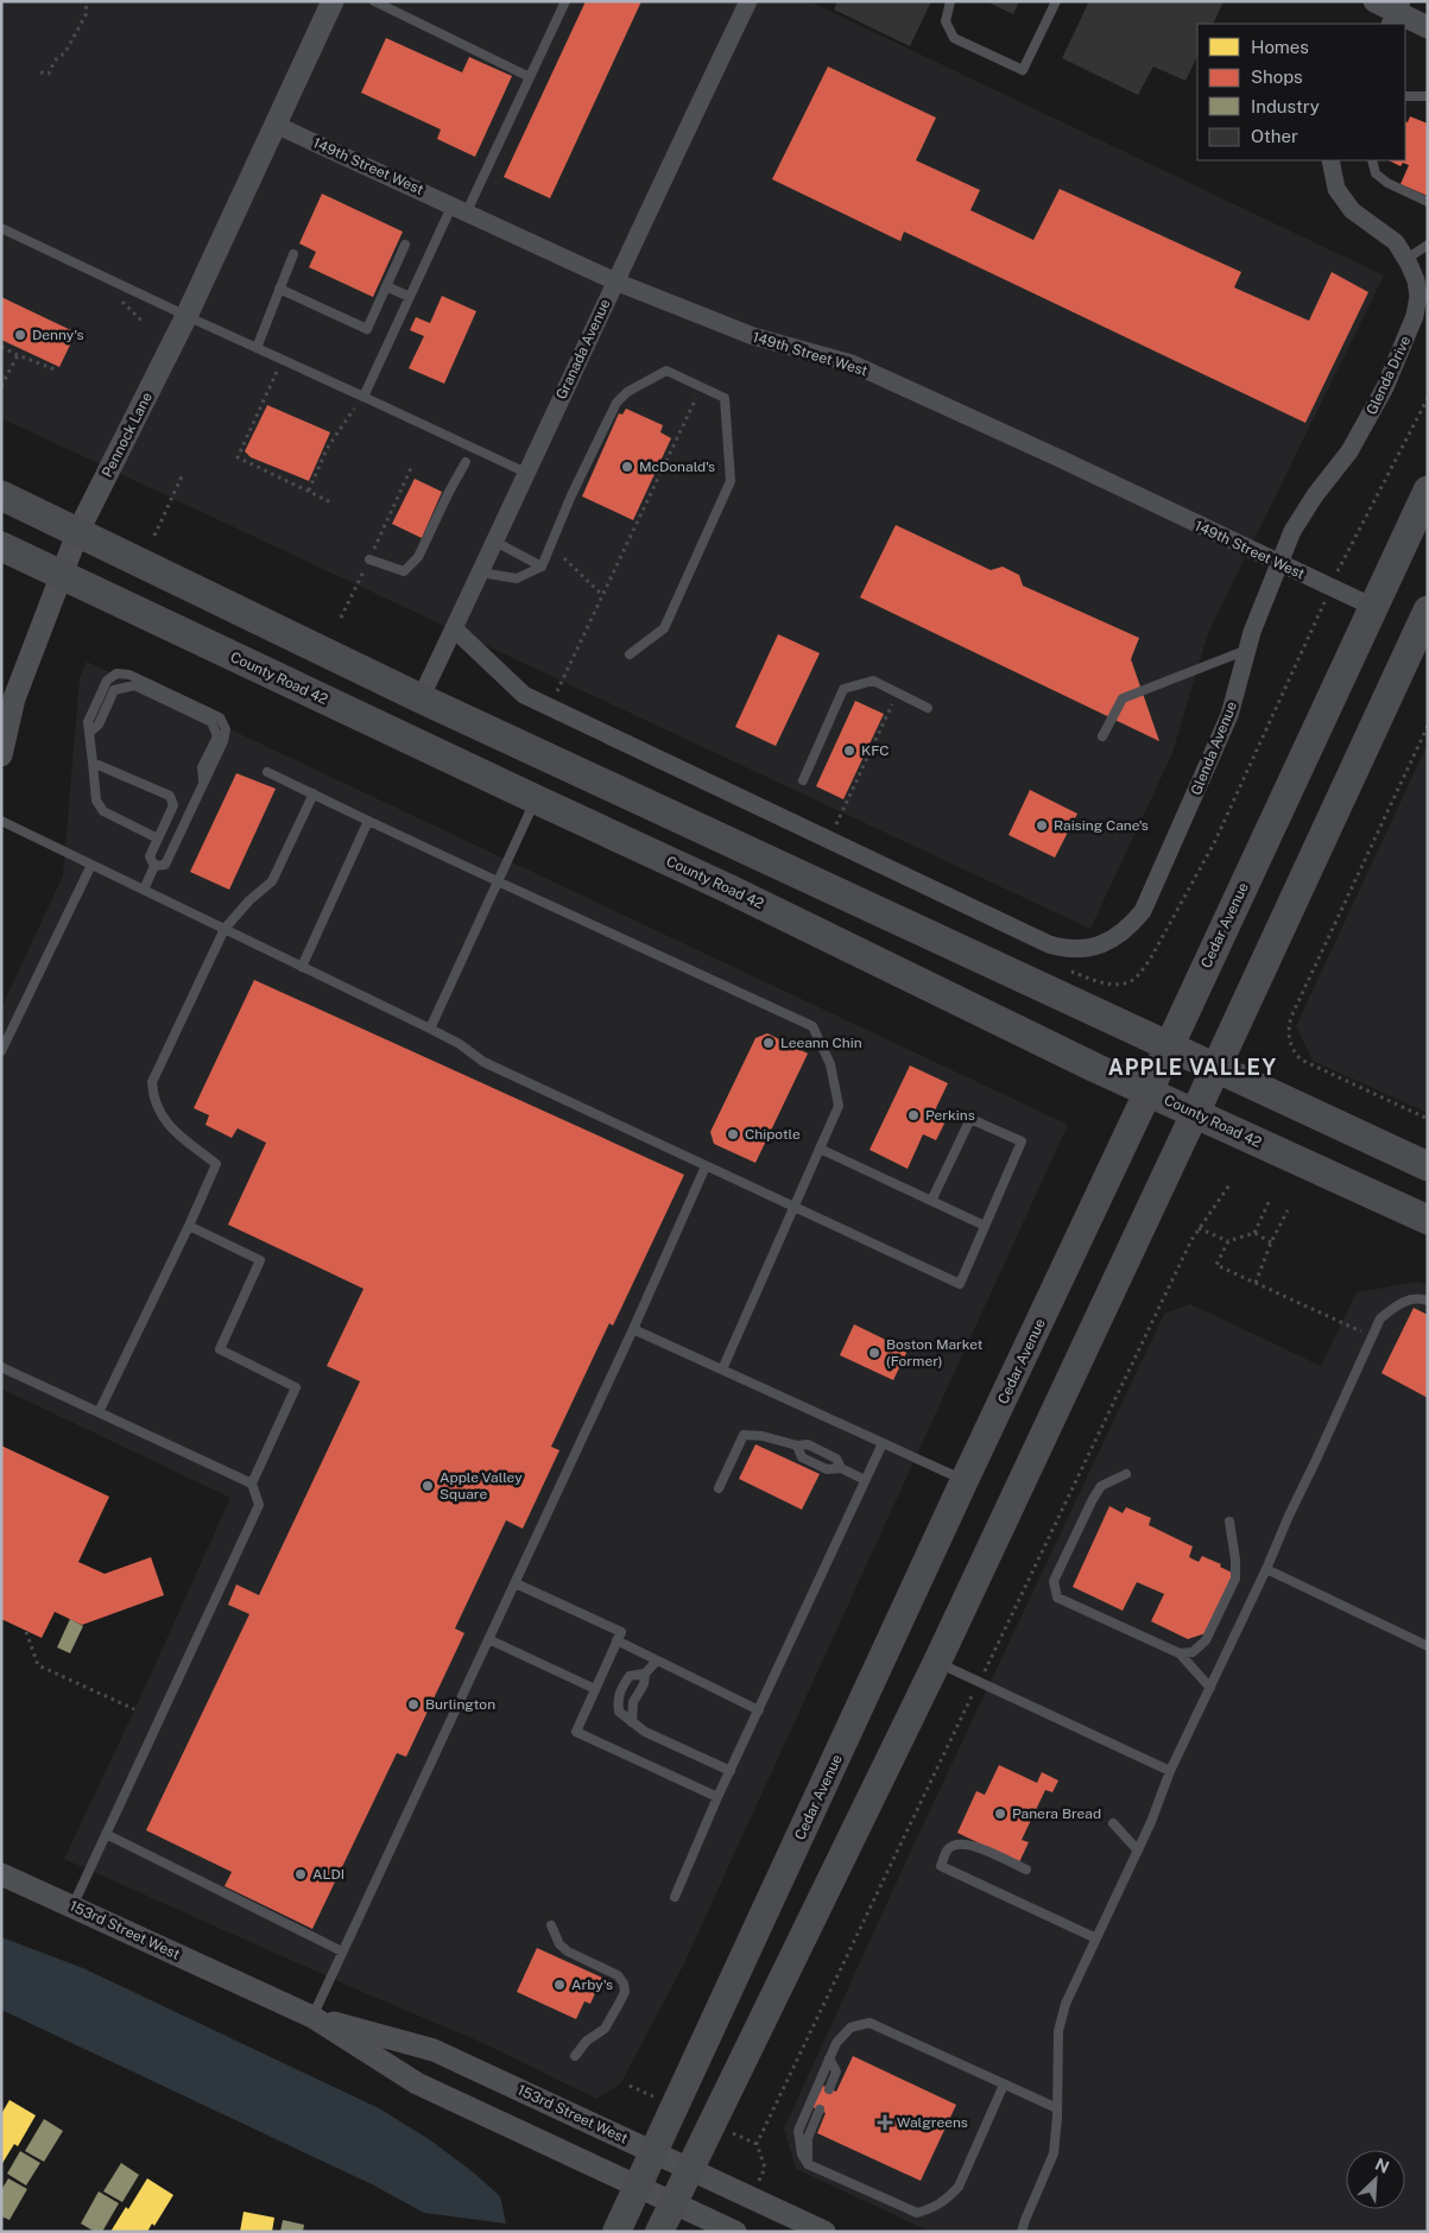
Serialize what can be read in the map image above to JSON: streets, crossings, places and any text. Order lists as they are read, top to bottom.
{
  "streets": {
    "highway": ["County Road 42", "Cedar Avenue"],
    "street": [
      "149th Street West",
      "Granada Avenue",
      "Glenda Drive",
      "Pennock Lane",
      "Glenda Avenue",
      "153rd Street West"
    ]
  },
  "crossings": [
    ["149th Street West", "Granada Avenue"],
    ["149th Street West", "Pennock Lane"],
    ["149th Street West", "Glenda Avenue"],
    ["149th Street West", "Cedar Avenue"],
    ["Granada Avenue", "Glenda Avenue"],
    ["Glenda Drive", "Glenda Avenue"],
    ["Pennock Lane", "County Road 42"],
    ["County Road 42", "Cedar Avenue"],
    ["Cedar Avenue", "153rd Street West"]
  ],
  "districts": ["APPLE VALLEY"],
  "places": {
    "other": [
      "Denny's",
      "McDonald's",
      "KFC",
      "Raising Cane's",
      "Leeann Chin",
      "Perkins",
      "Chipotle",
      "Boston Market (Former)",
      "Apple Valley Square",
      "Burlington",
      "Panera Bread",
      "ALDI",
      "Arby's"
    ],
    "health": ["Walgreens"]
  },
  "legend": [
    "Homes",
    "Shops",
    "Industry",
    "Other"
  ],
  "north": "top right"
}
